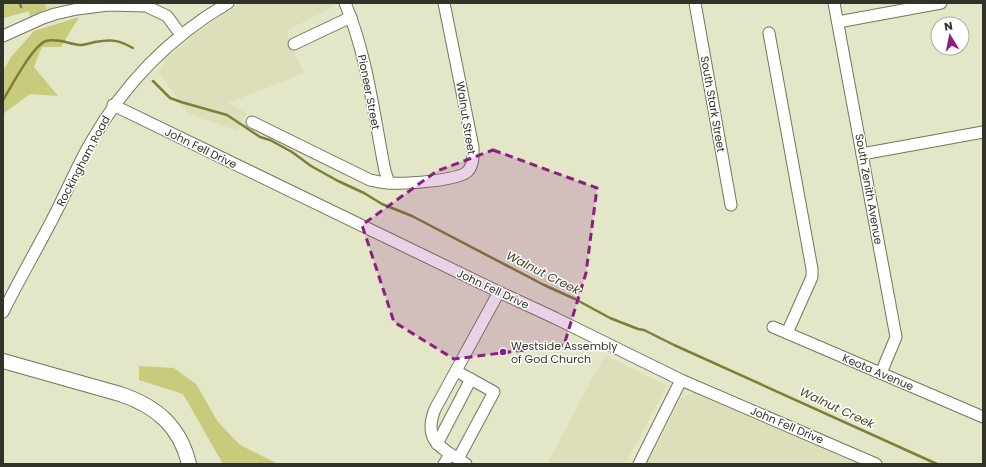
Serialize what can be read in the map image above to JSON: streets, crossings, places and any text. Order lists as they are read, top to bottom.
{
  "streets": {
    "street": [
      "Pioneer Street",
      "South Stark Street",
      "Walnut Street",
      "John Fell Drive",
      "Rockingham Road",
      "South Zenith Avenue",
      "Keota Avenue"
    ]
  },
  "crossings": [
    ["Pioneer Street", "Walnut Street"],
    ["John Fell Drive", "Rockingham Road"],
    ["South Zenith Avenue", "Keota Avenue"]
  ],
  "water": ["Walnut Creek"],
  "places": ["Westside Assembly of God Church"],
  "north": "top"
}
